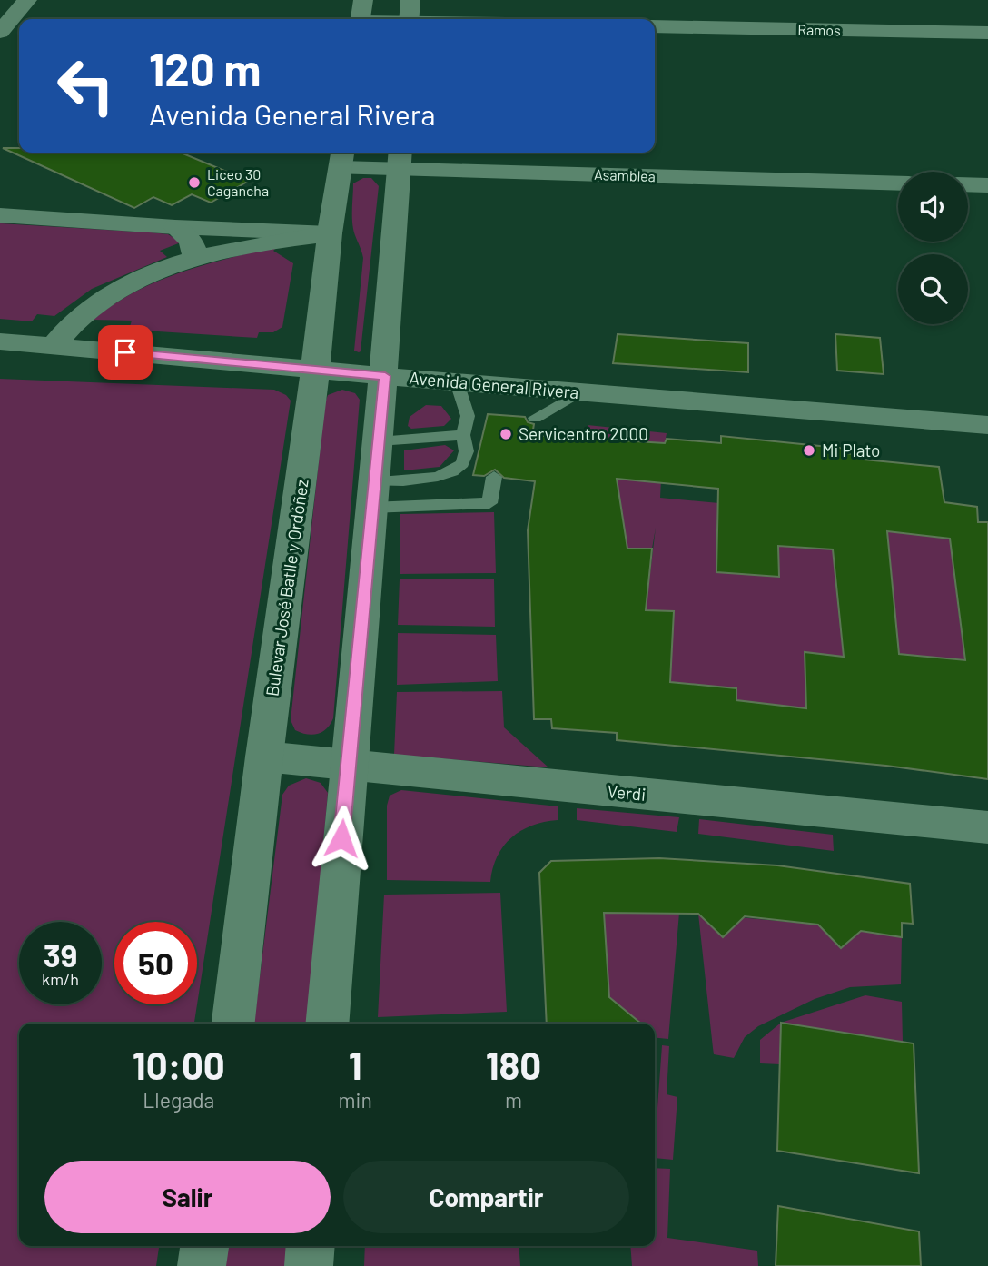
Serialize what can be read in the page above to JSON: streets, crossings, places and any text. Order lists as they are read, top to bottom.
{
  "streets": {
    "main road": [
      "Ramos",
      "Asamblea",
      "Avenida General Rivera",
      "Bulevar José Batlle y Ordóñez",
      "Verdi"
    ]
  },
  "crossings": [
    ["Asamblea", "Bulevar José Batlle y Ordóñez"],
    ["Avenida General Rivera", "Bulevar José Batlle y Ordóñez"],
    ["Bulevar José Batlle y Ordóñez", "Verdi"]
  ],
  "places": ["Liceo 30 Cagancha", "Servicentro 2000", "Mi Plato"],
  "page": {
    "turn": ["120 m", "Avenida General Rivera"],
    "speed": "39 km/h",
    "limit": "50",
    "eta": [
      "10:00",
      "Llegada",
      "1",
      "min",
      "180",
      "m"
    ],
    "buttons": ["Salir", "Compartir"]
  }
}
